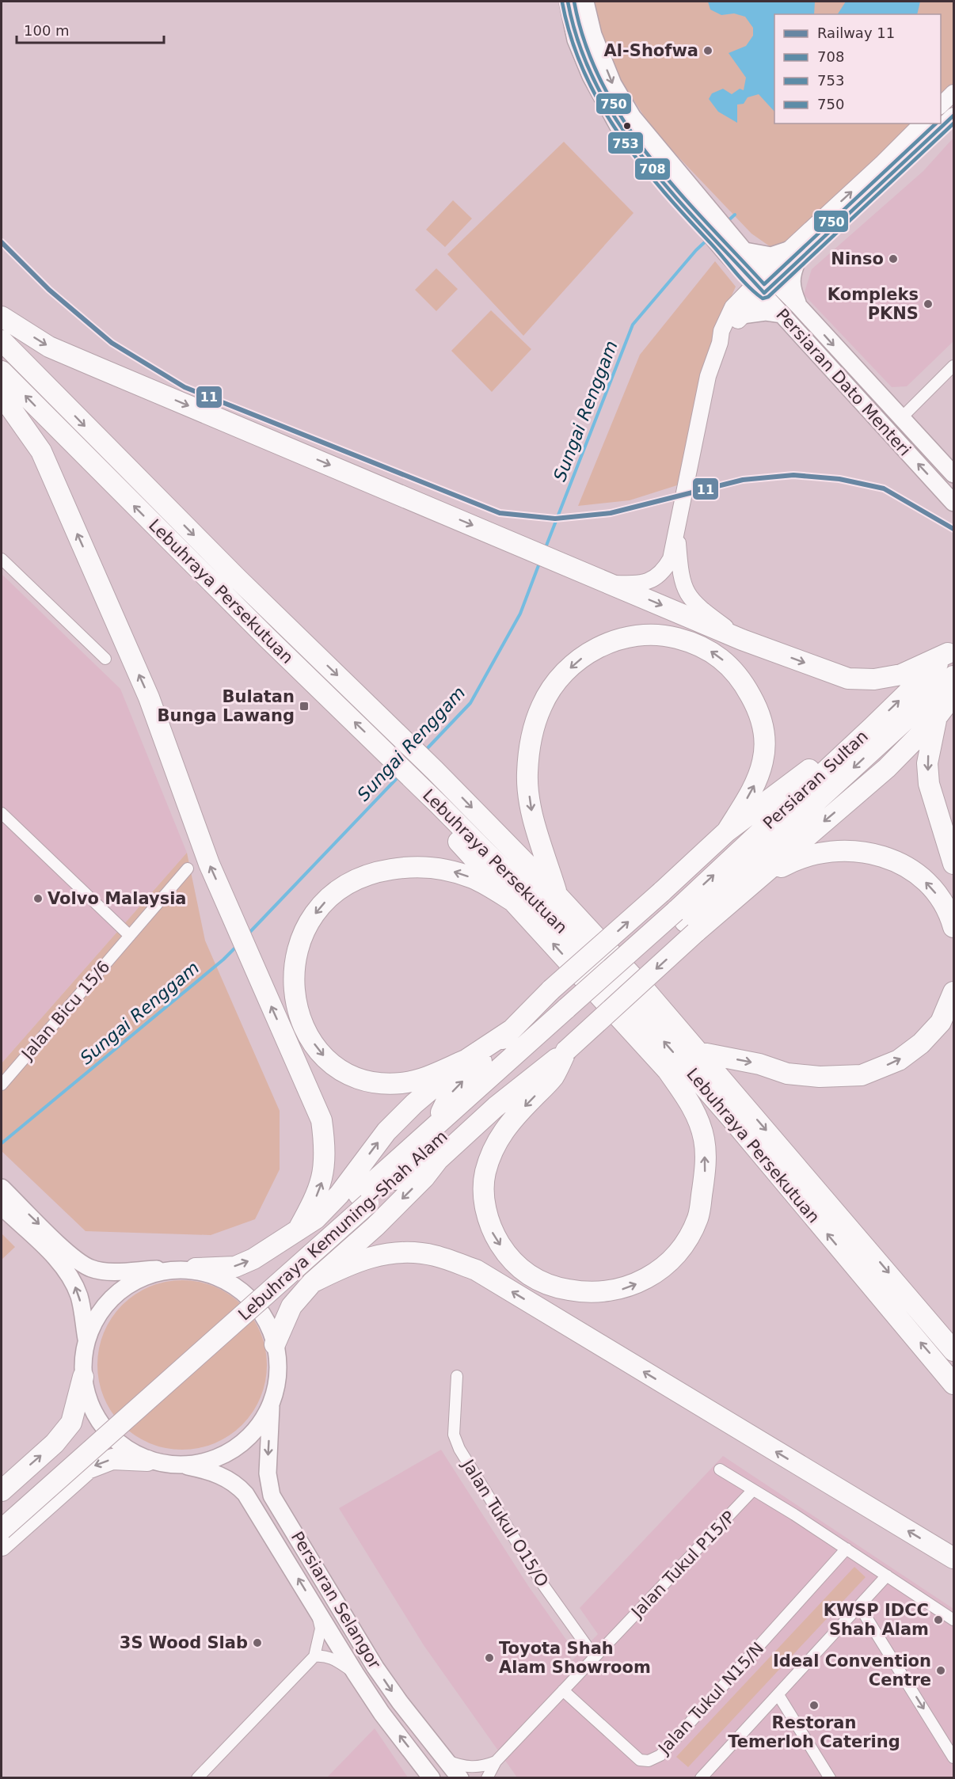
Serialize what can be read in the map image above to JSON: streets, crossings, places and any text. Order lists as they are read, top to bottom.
{
  "streets": {
    "highway": ["Lebuhraya Persekutuan", "Persiaran Sultan", "Lebuhraya Kemuning–Shah Alam"],
    "main road": ["Persiaran Dato Menteri", "Persiaran Selangor"],
    "street": [
      "Jalan Bicu 15/6",
      "Jalan Tukul O15/O",
      "Jalan Tukul P15/P",
      "Jalan Tukul N15/N"
    ]
  },
  "crossings": [
    ["Persiaran Sultan", "Lebuhraya Kemuning–Shah Alam"],
    ["Jalan Tukul O15/O", "Jalan Tukul P15/P"],
    ["Jalan Tukul P15/P", "Jalan Tukul N15/N"]
  ],
  "water": ["Sungai Renggam"],
  "places": {
    "other": [
      "Al-Shofwa",
      "Ninso",
      "Kompleks PKNS",
      "Volvo Malaysia",
      "KWSP IDCC Shah Alam",
      "3S Wood Slab",
      "Toyota Shah Alam Showroom",
      "Ideal Convention Centre",
      "Restoran Temerloh Catering"
    ],
    "transit": ["Bulatan Bunga Lawang"]
  },
  "lines": [
    "transit line 708",
    "transit line 750",
    "transit line 753",
    "rail line 11"
  ],
  "legend": [
    "Railway 11",
    "708",
    "753",
    "750"
  ],
  "scale_bar": "100 m"
}
